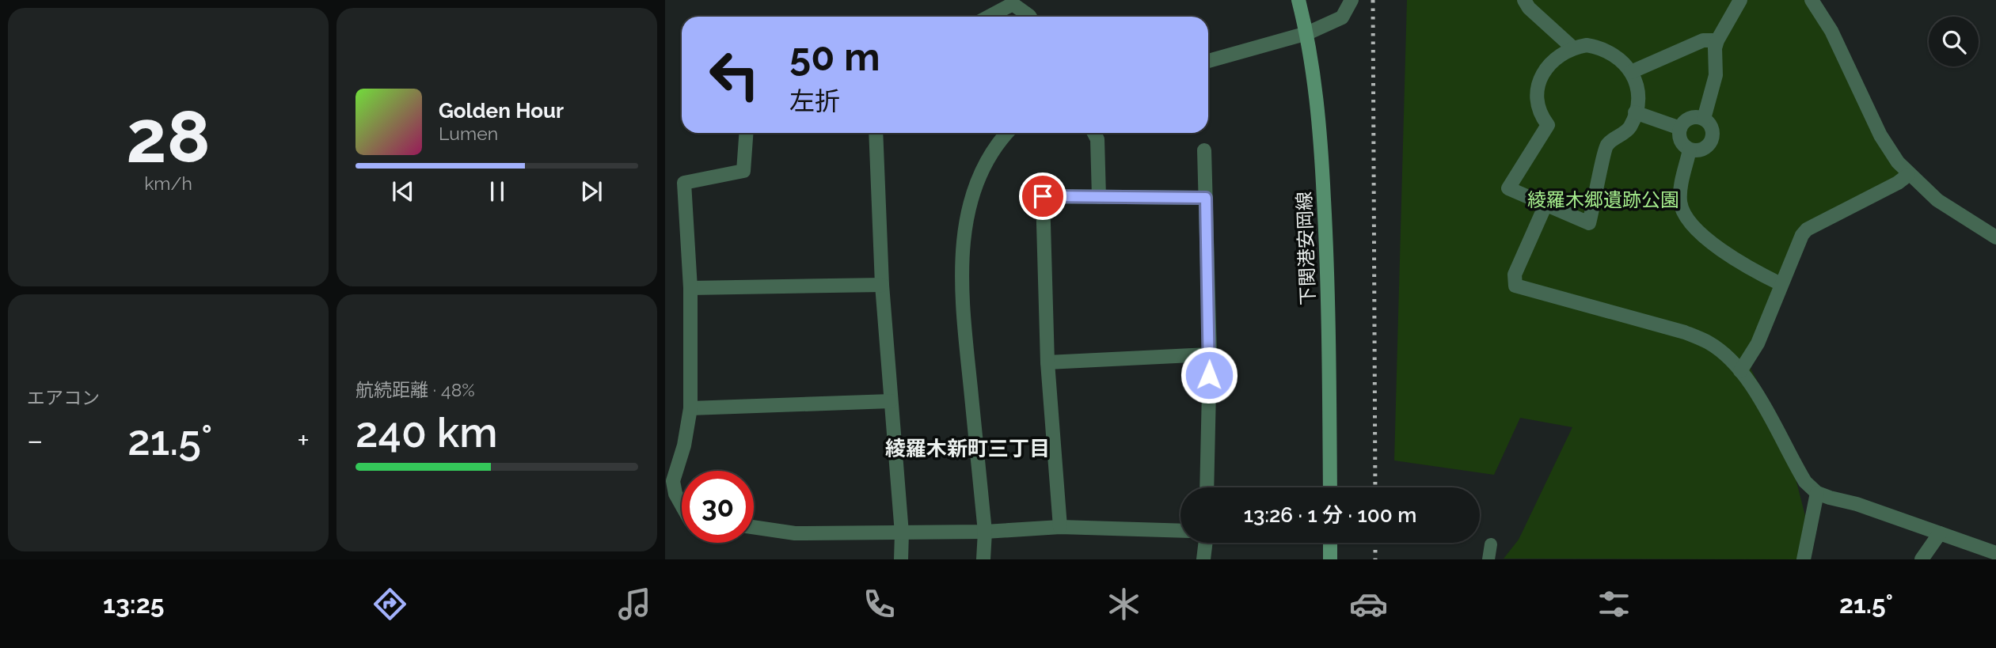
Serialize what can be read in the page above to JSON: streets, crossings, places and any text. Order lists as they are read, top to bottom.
{
  "streets": {
    "main road": ["下関港安岡線"]
  },
  "districts": ["綾羅木新町三丁目"],
  "parks": ["綾羅木郷遺跡公園"],
  "page": {
    "tile": [
      ["28", "km/h"],
      "エアコン",
      ["航続距離 · 48%", "240 km"]
    ],
    "turn": ["50 m", "左折"],
    "song": ["Golden Hour", "Lumen"],
    "heat": ["−", "21.5°", "+"],
    "limit": "30",
    "trip": "13:26 · 1 分 · 100 m",
    "tabs": ["13:25", "21.5°"]
  }
}
